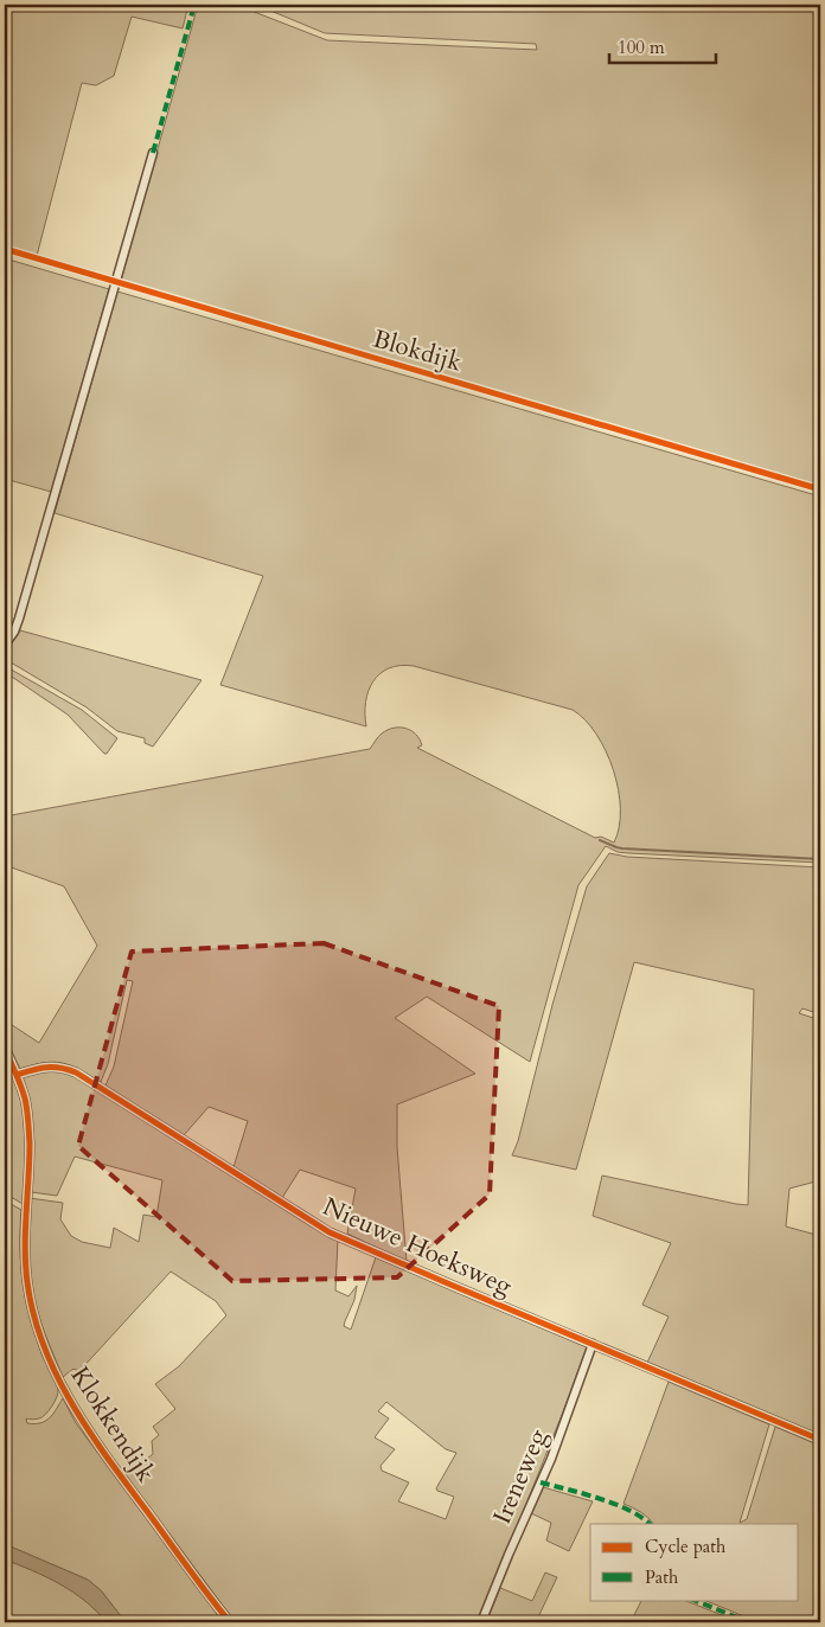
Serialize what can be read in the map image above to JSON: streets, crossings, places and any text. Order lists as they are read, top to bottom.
{
  "streets": {
    "street": ["Nieuwe Hoeksweg", "Klokkendijk", "Ireneweg"],
    "cycle path": ["Blokdijk"]
  },
  "crossings": [
    ["Nieuwe Hoeksweg", "Klokkendijk"],
    ["Nieuwe Hoeksweg", "Ireneweg"]
  ],
  "legend": ["Cycle path", "Path"],
  "scale_bar": "100 m"
}
